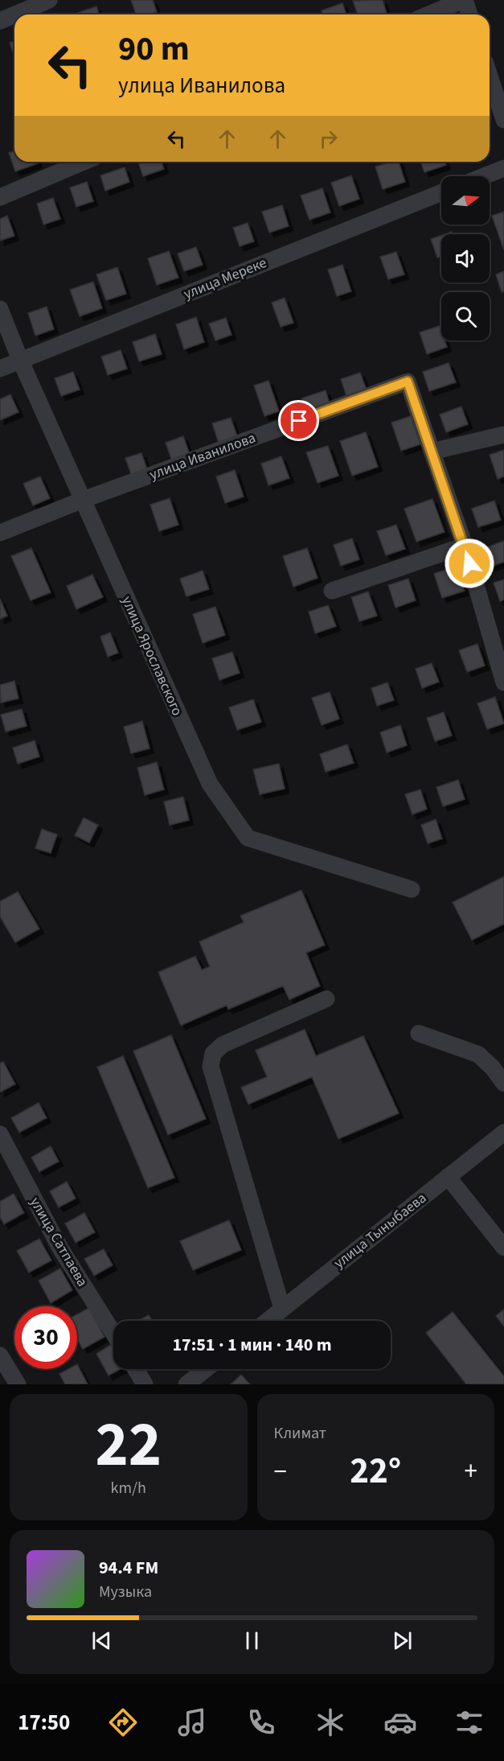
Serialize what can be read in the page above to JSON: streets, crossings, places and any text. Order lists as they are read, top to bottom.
{
  "streets": {
    "street": [
      "улица Мереке",
      "улица Иванилова",
      "улица Ярославского",
      "улица Тыныбаева",
      "улица Сатпаева"
    ]
  },
  "crossings": [
    ["улица Мереке", "улица Ярославского"],
    ["улица Иванилова", "улица Ярославского"]
  ],
  "north": "right",
  "page": {
    "turn": ["90 m", "улица Иванилова"],
    "limit": "30",
    "trip": "17:51 · 1 мин · 140 m",
    "tile": [
      ["22", "km/h"],
      "Климат"
    ],
    "heat": ["−", "22°", "+"],
    "song": ["94.4 FM", "Музыка"],
    "tabs": "17:50"
  }
}
